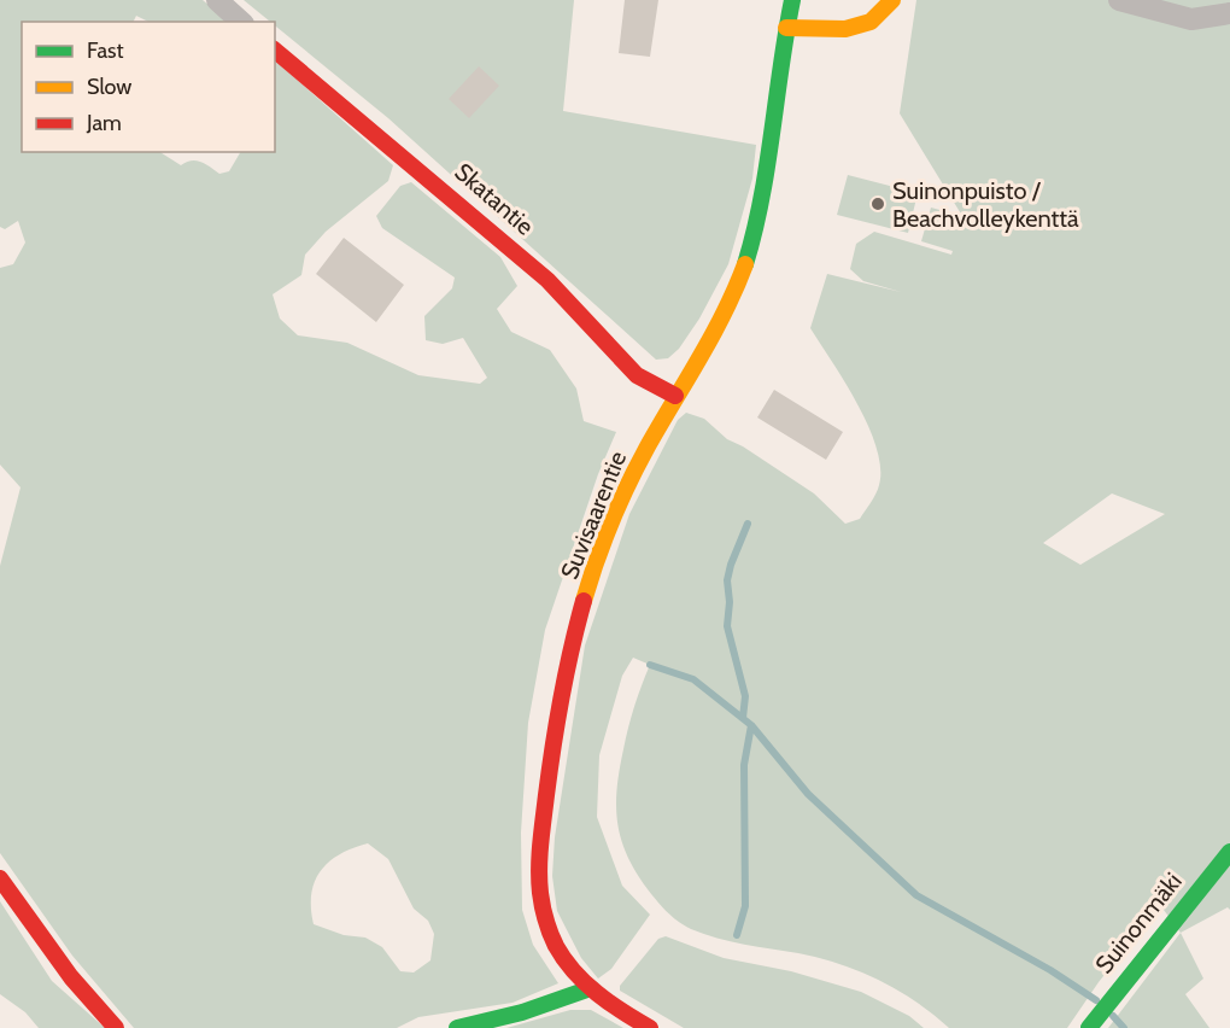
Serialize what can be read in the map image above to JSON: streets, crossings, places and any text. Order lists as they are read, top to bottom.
{
  "streets": {
    "street": ["Skatantie", "Suvisaarentie", "Suinonmäki"]
  },
  "crossings": [
    ["Skatantie", "Suvisaarentie"]
  ],
  "places": ["Suinonpuisto / Beachvolleykenttä"],
  "legend": ["Fast", "Slow", "Jam"]
}
